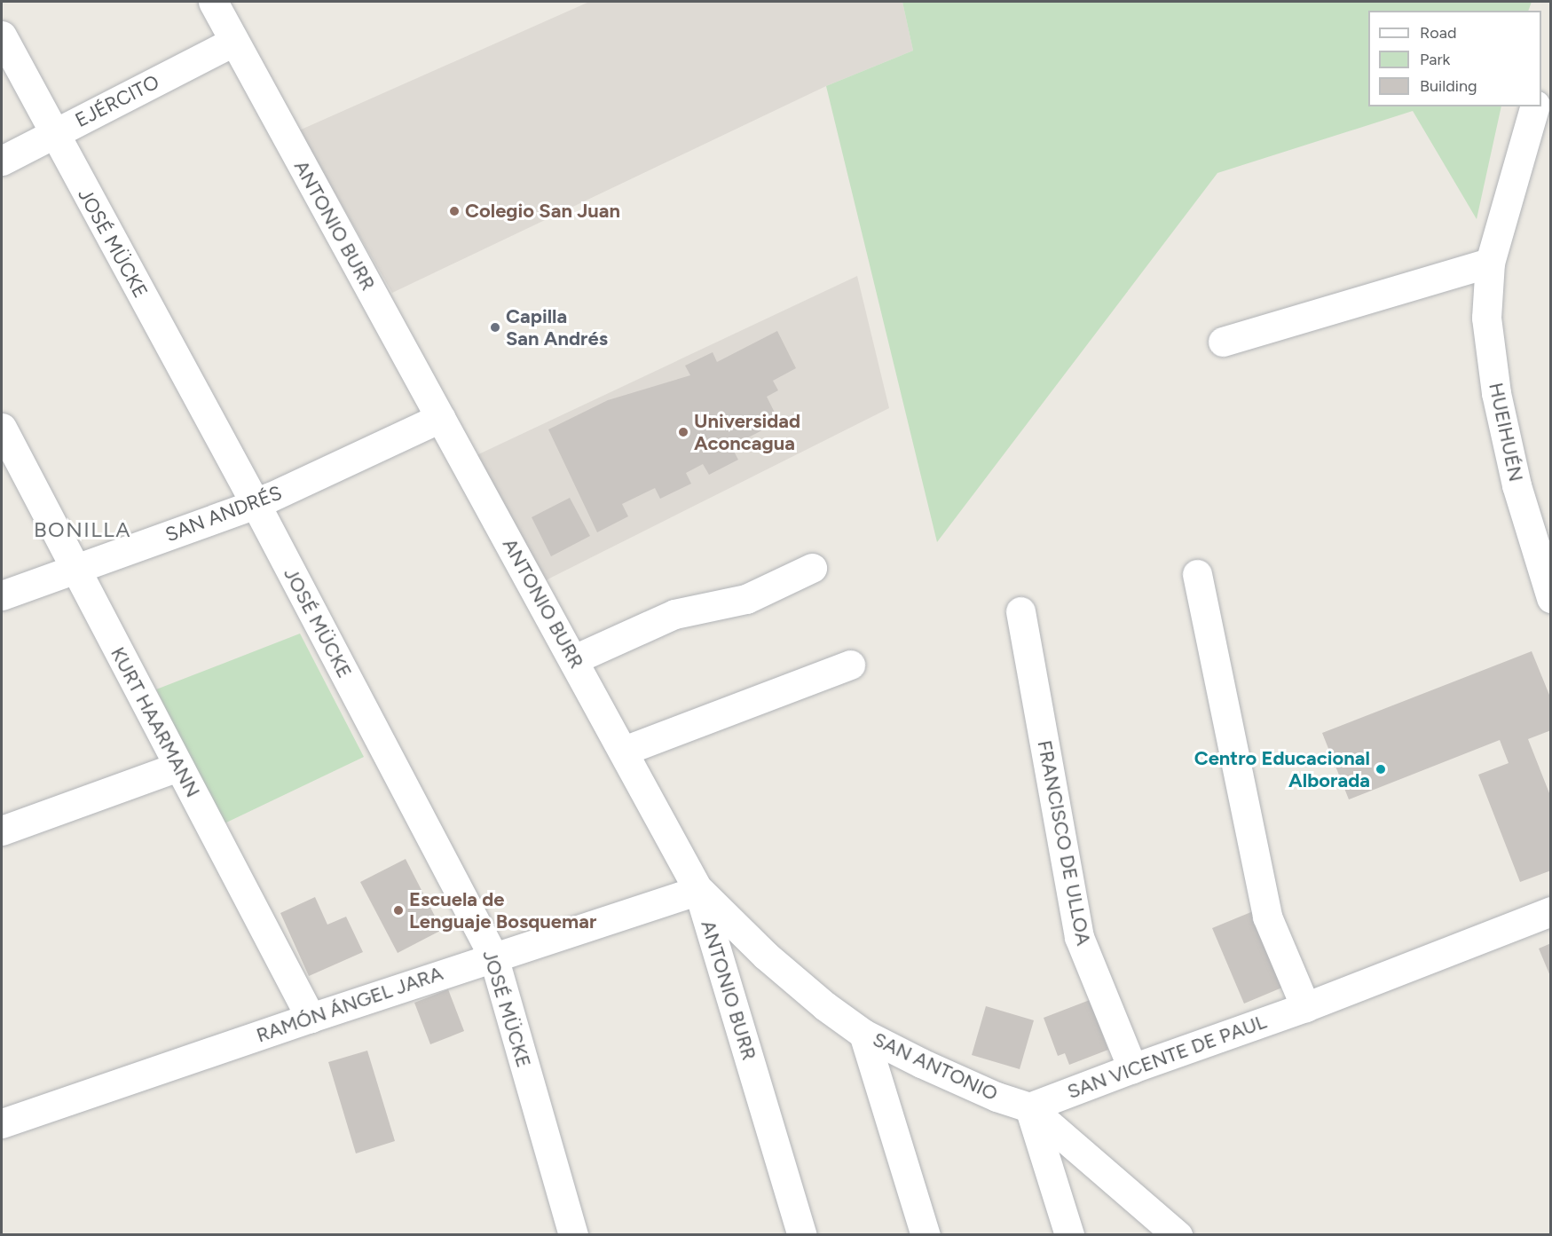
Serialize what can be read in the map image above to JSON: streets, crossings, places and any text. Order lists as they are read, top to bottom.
{
  "streets": {
    "street": [
      "EJÉRCITO",
      "ANTONIO BURR",
      "JOSÉ MÜCKE",
      "HUEIHUÉN",
      "SAN ANDRÉS",
      "KURT HAARMANN",
      "FRANCISCO DE ULLOA",
      "RAMÓN ÁNGEL JARA",
      "SAN VICENTE DE PAUL",
      "SAN ANTONIO"
    ]
  },
  "crossings": [
    ["EJÉRCITO", "ANTONIO BURR"],
    ["EJÉRCITO", "JOSÉ MÜCKE"],
    ["ANTONIO BURR", "SAN ANDRÉS"],
    ["ANTONIO BURR", "RAMÓN ÁNGEL JARA"],
    ["ANTONIO BURR", "SAN ANTONIO"],
    ["JOSÉ MÜCKE", "SAN ANDRÉS"],
    ["JOSÉ MÜCKE", "RAMÓN ÁNGEL JARA"],
    ["SAN ANDRÉS", "KURT HAARMANN"],
    ["KURT HAARMANN", "RAMÓN ÁNGEL JARA"],
    ["FRANCISCO DE ULLOA", "SAN VICENTE DE PAUL"],
    ["RAMÓN ÁNGEL JARA", "SAN ANTONIO"],
    ["SAN VICENTE DE PAUL", "SAN ANTONIO"]
  ],
  "districts": ["BONILLA"],
  "places": [
    "Colegio San Juan",
    "Capilla San Andrés",
    "Universidad Aconcagua",
    "Centro Educacional Alborada",
    "Escuela de Lenguaje Bosquemar"
  ],
  "legend": ["Road", "Park", "Building"]
}
